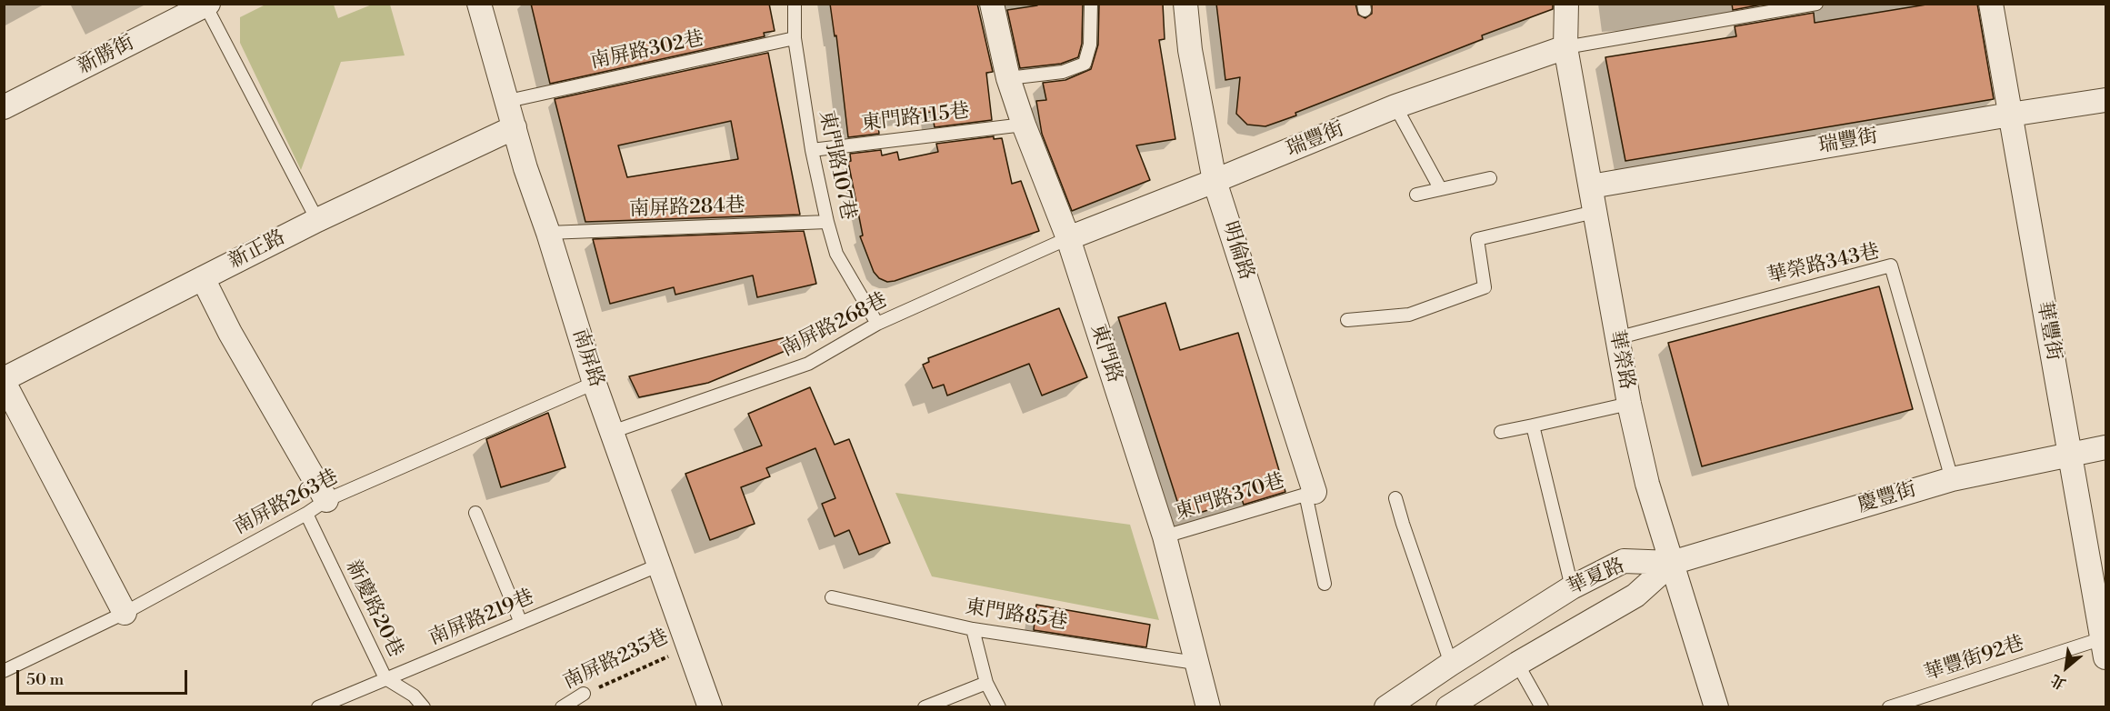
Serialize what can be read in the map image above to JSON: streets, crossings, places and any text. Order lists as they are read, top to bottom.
{
  "streets": {
    "street": [
      "新勝街",
      "瑞豐街",
      "新正路",
      "明倫路",
      "華豐街",
      "東門路",
      "南屏路",
      "華榮路",
      "慶豐街",
      "華夏路"
    ],
    "lane": [
      "南屏路302巷",
      "東門路115巷",
      "東門路107巷",
      "南屏路284巷",
      "華榮路343巷",
      "南屏路268巷",
      "東門路370巷",
      "南屏路263巷",
      "新慶路20巷",
      "東門路85巷",
      "南屏路219巷",
      "華豐街92巷",
      "南屏路235巷"
    ]
  },
  "crossings": [
    ["南屏路302巷", "東門路107巷"],
    ["南屏路302巷", "南屏路"],
    ["東門路115巷", "東門路107巷"],
    ["東門路115巷", "東門路"],
    ["瑞豐街", "明倫路"],
    ["瑞豐街", "南屏路268巷"],
    ["瑞豐街", "華豐街"],
    ["瑞豐街", "東門路"],
    ["瑞豐街", "華榮路"],
    ["東門路107巷", "南屏路284巷"],
    ["東門路107巷", "南屏路268巷"],
    ["南屏路284巷", "南屏路"],
    ["新正路", "南屏路"],
    ["明倫路", "東門路370巷"],
    ["華榮路343巷", "華榮路"],
    ["華榮路343巷", "慶豐街"],
    ["南屏路268巷", "東門路"],
    ["南屏路268巷", "南屏路"],
    ["華豐街", "慶豐街"],
    ["華豐街", "華豐街92巷"],
    ["東門路", "東門路370巷"],
    ["東門路", "東門路85巷"],
    ["南屏路", "南屏路263巷"],
    ["南屏路", "南屏路219巷"],
    ["南屏路", "南屏路235巷"],
    ["華榮路", "慶豐街"],
    ["華榮路", "華夏路"],
    ["慶豐街", "華夏路"],
    ["南屏路263巷", "新慶路20巷"],
    ["新慶路20巷", "南屏路219巷"]
  ],
  "scale_bar": "50 m",
  "north": "bottom left"
}
